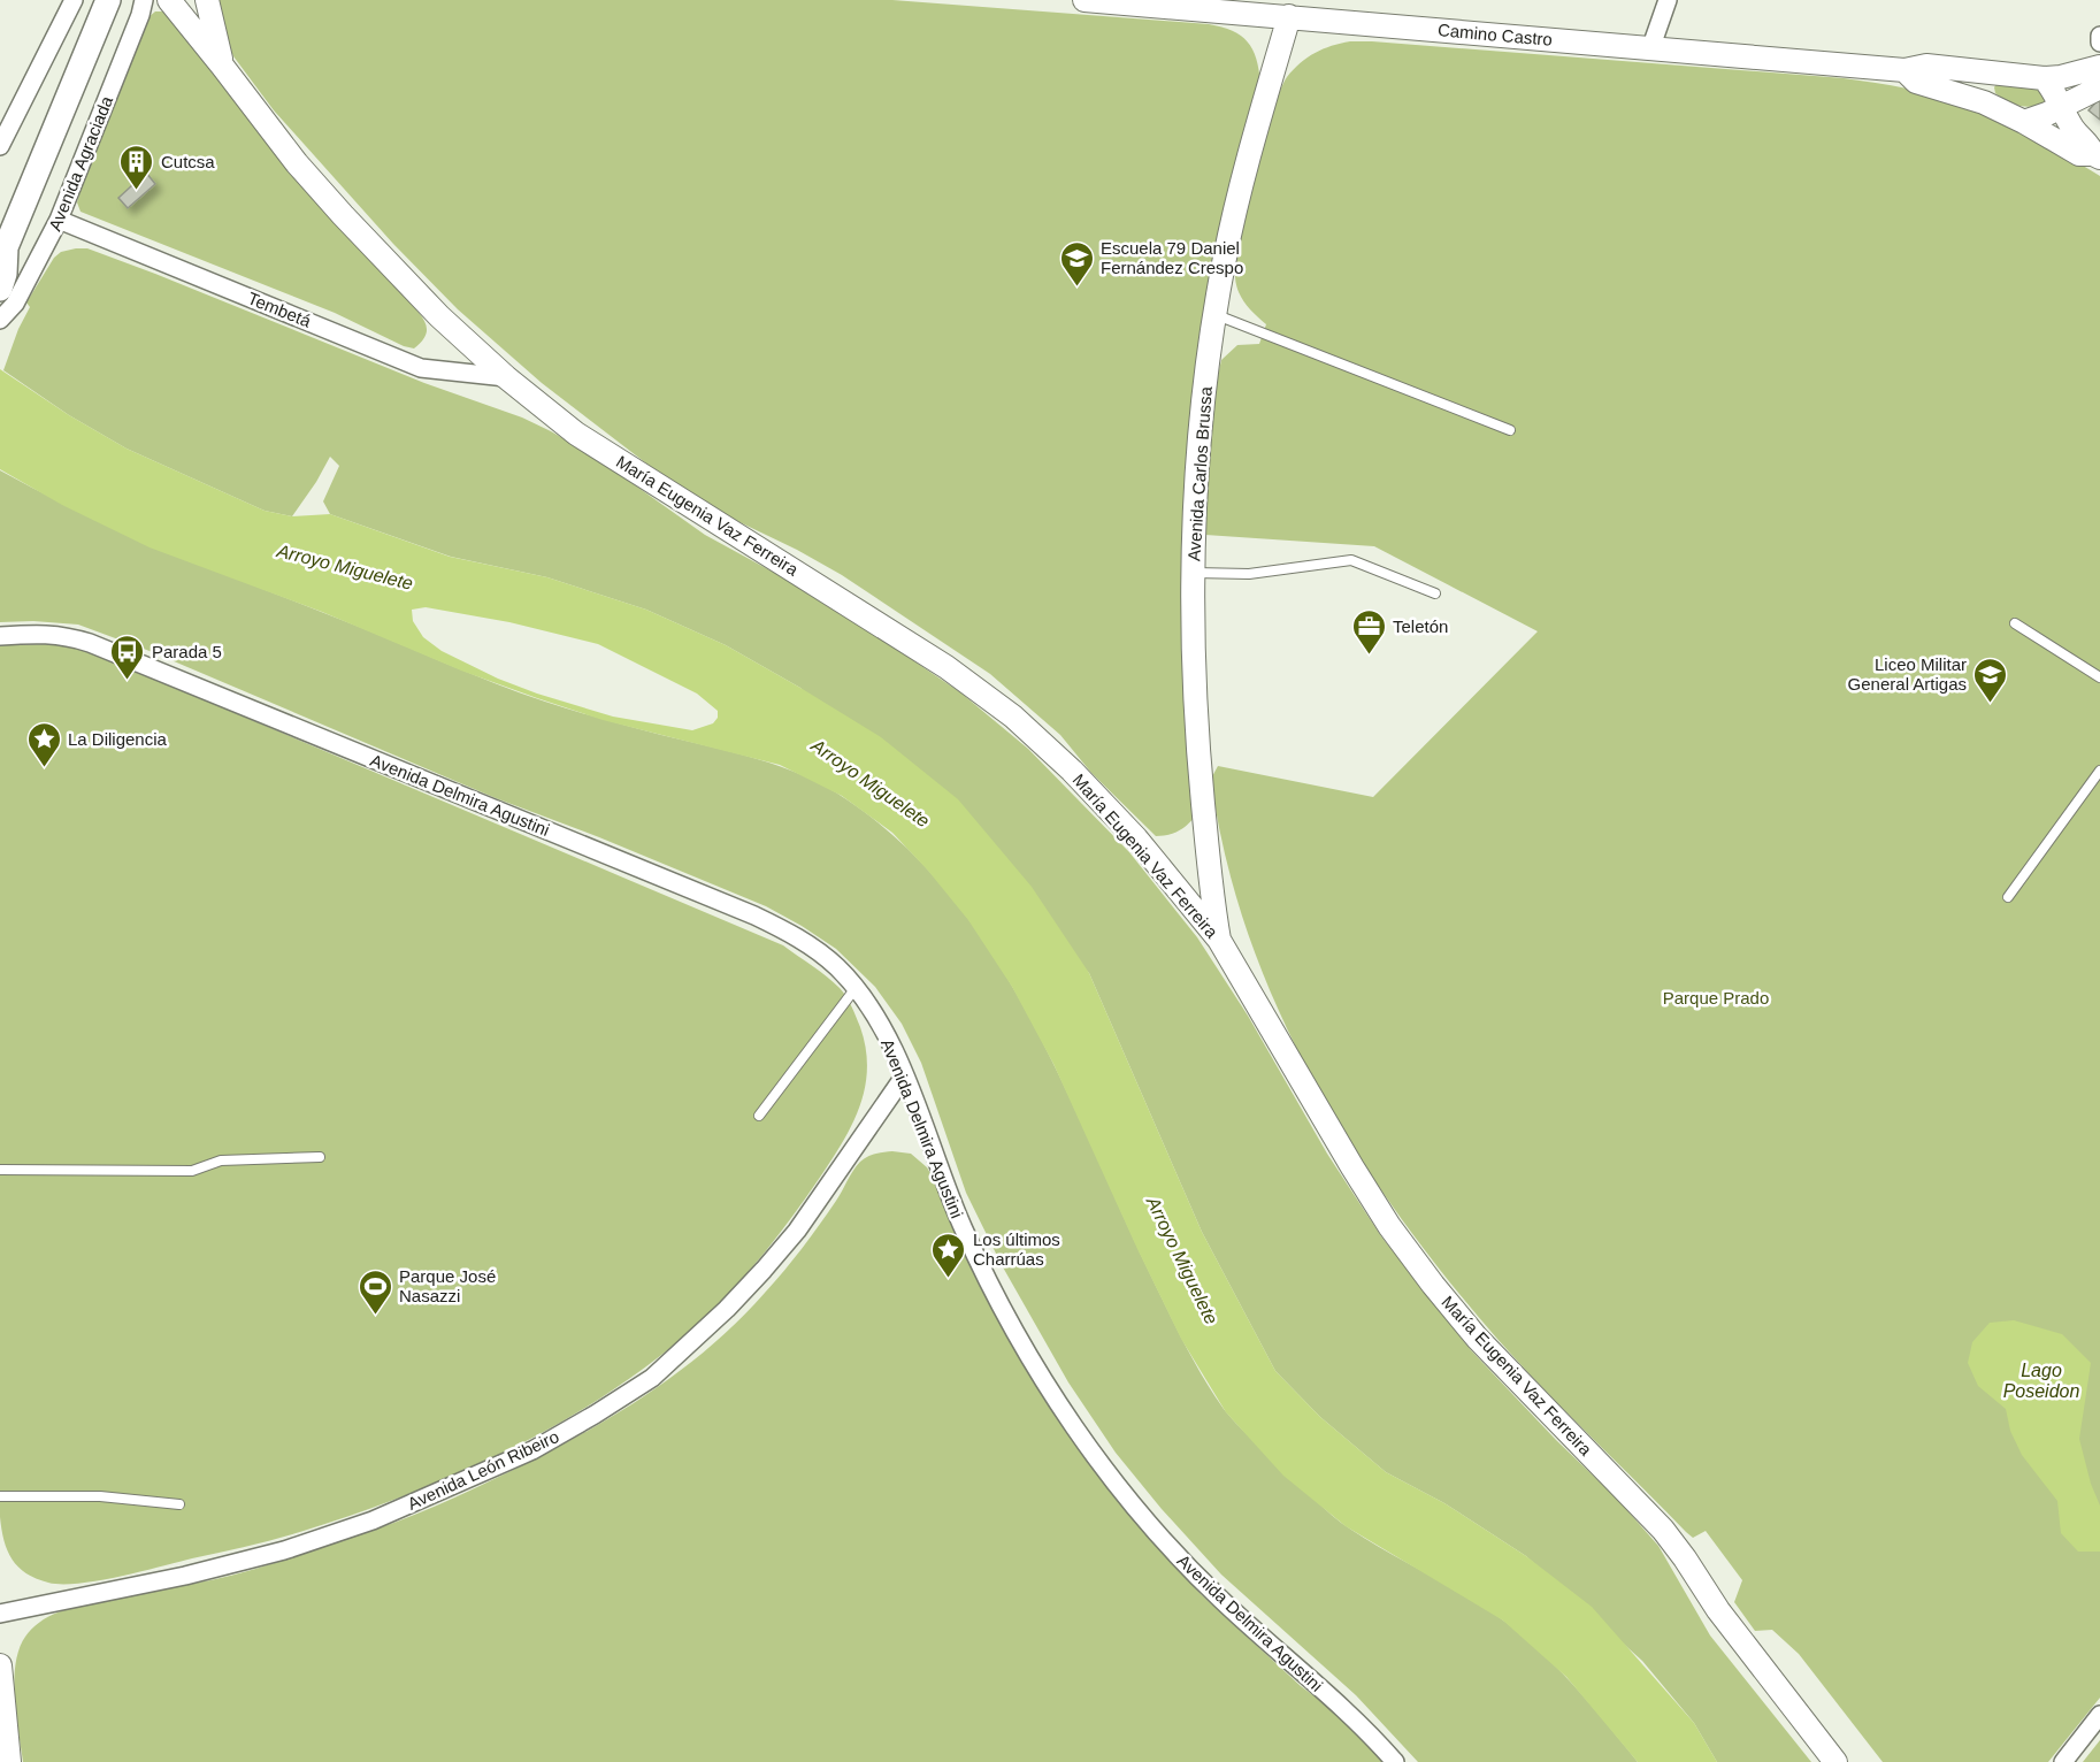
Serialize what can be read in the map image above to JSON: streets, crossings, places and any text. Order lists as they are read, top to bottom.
{
  "streets": {
    "main road": ["Avenida Agraciada"],
    "street": [
      "Camino Castro",
      "Tembetá",
      "Avenida Carlos Brussa",
      "María Eugenia Vaz Ferreira",
      "Avenida Delmira Agustini",
      "Avenida León Ribeiro"
    ]
  },
  "crossings": [
    ["Camino Castro", "Avenida Carlos Brussa"],
    ["Avenida Agraciada", "Tembetá"],
    ["Tembetá", "María Eugenia Vaz Ferreira"],
    ["Avenida Carlos Brussa", "María Eugenia Vaz Ferreira"],
    ["Avenida Delmira Agustini", "Avenida León Ribeiro"]
  ],
  "water": ["Arroyo Miguelete", "Lago Poseidon"],
  "parks": ["Parque Prado"],
  "places": {
    "building": ["Cutcsa"],
    "school or university": ["Escuela 79 Daniel Fernández Crespo", "Liceo Militar General Artigas"],
    "office": ["Teletón"],
    "bus stop": ["Parada 5"],
    "place": ["La Diligencia", "Los últimos Charrúas"],
    "sports": ["Parque José Nasazzi"]
  }
}
